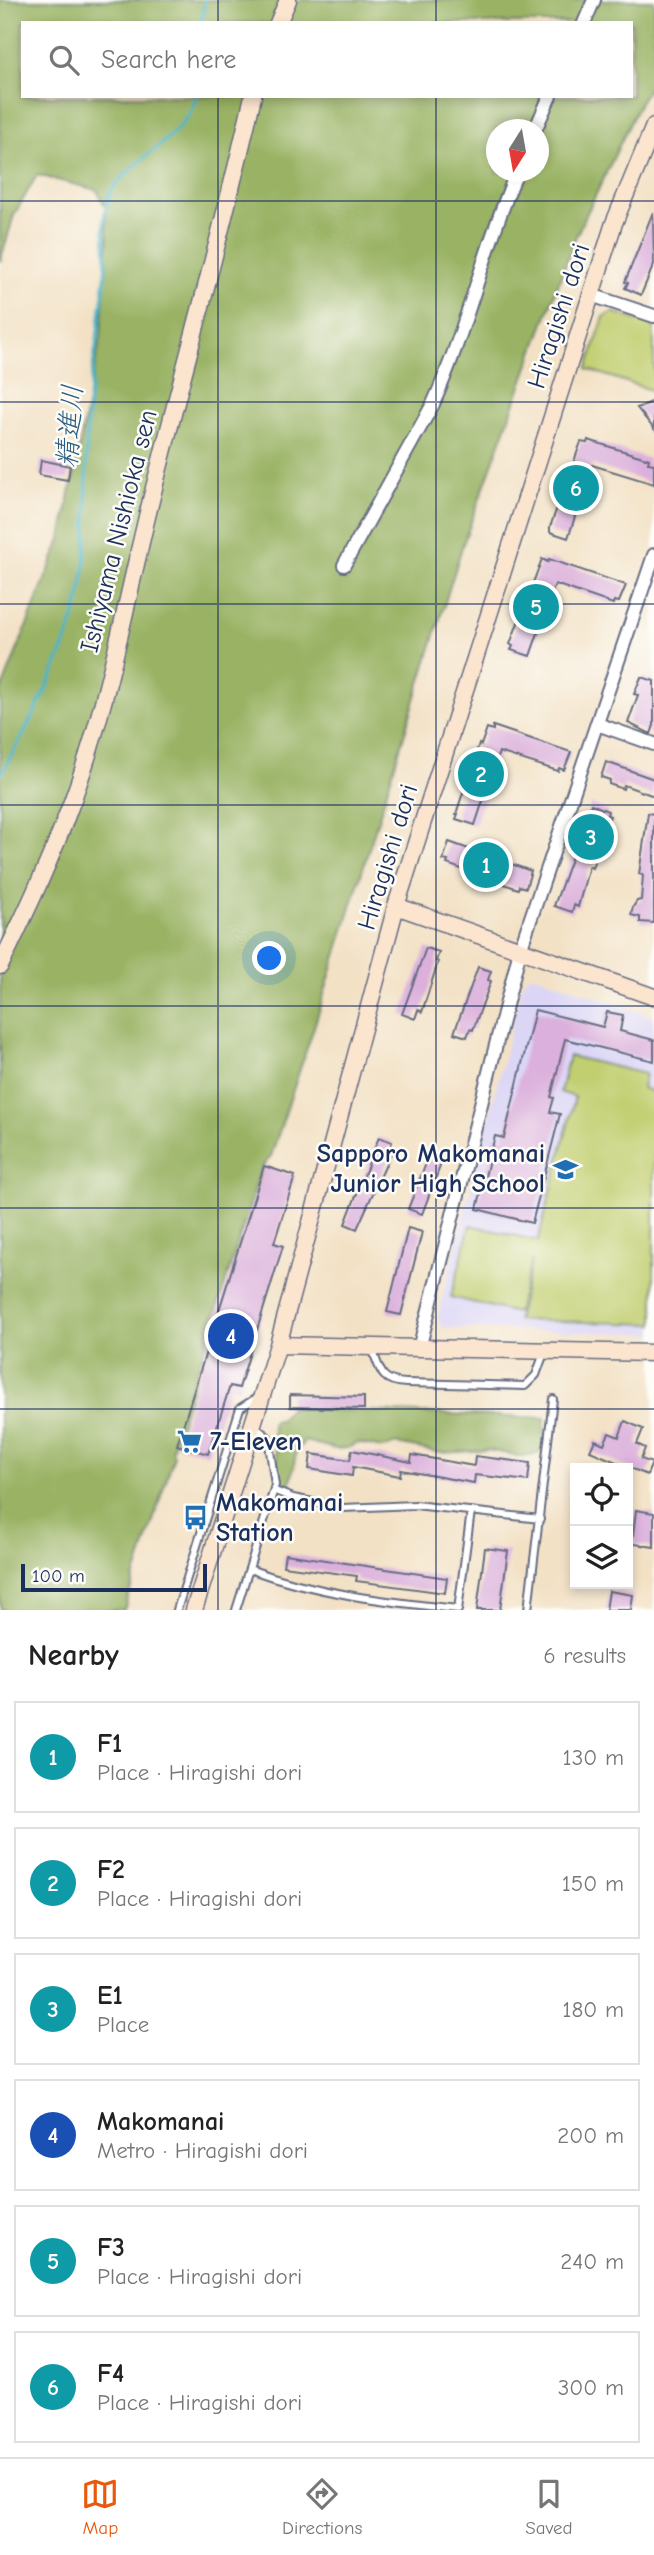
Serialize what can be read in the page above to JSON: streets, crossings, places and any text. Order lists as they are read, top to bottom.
{
  "streets": {
    "street": ["Hiragishi dori", "Ishiyama Nishioka sen"]
  },
  "water": ["精進川"],
  "places": {
    "school or university": ["Sapporo Makomanai Junior High School"],
    "supermarket": ["7-Eleven"],
    "bus stop": ["Makomanai Station"]
  },
  "scale_bar": "100 m",
  "north": "bottom",
  "page": {
    "search": "Search here",
    "pins": [
      "6",
      "5",
      "2",
      "3",
      "1",
      "4"
    ],
    "scale": "100 m",
    "heading": ["Nearby", "6 results"],
    "list": [
      {
        "mark": "1",
        "name": "F1",
        "note": "Place · Hiragishi dori",
        "value": "130 m"
      },
      {
        "mark": "2",
        "name": "F2",
        "note": "Place · Hiragishi dori",
        "value": "150 m"
      },
      {
        "mark": "3",
        "name": "E1",
        "note": "Place",
        "value": "180 m"
      },
      {
        "mark": "4",
        "name": "Makomanai",
        "note": "Metro · Hiragishi dori",
        "value": "200 m"
      },
      {
        "mark": "5",
        "name": "F3",
        "note": "Place · Hiragishi dori",
        "value": "240 m"
      },
      {
        "mark": "6",
        "name": "F4",
        "note": "Place · Hiragishi dori",
        "value": "300 m"
      }
    ],
    "nav": ["Map", "Directions", "Saved"]
  }
}
